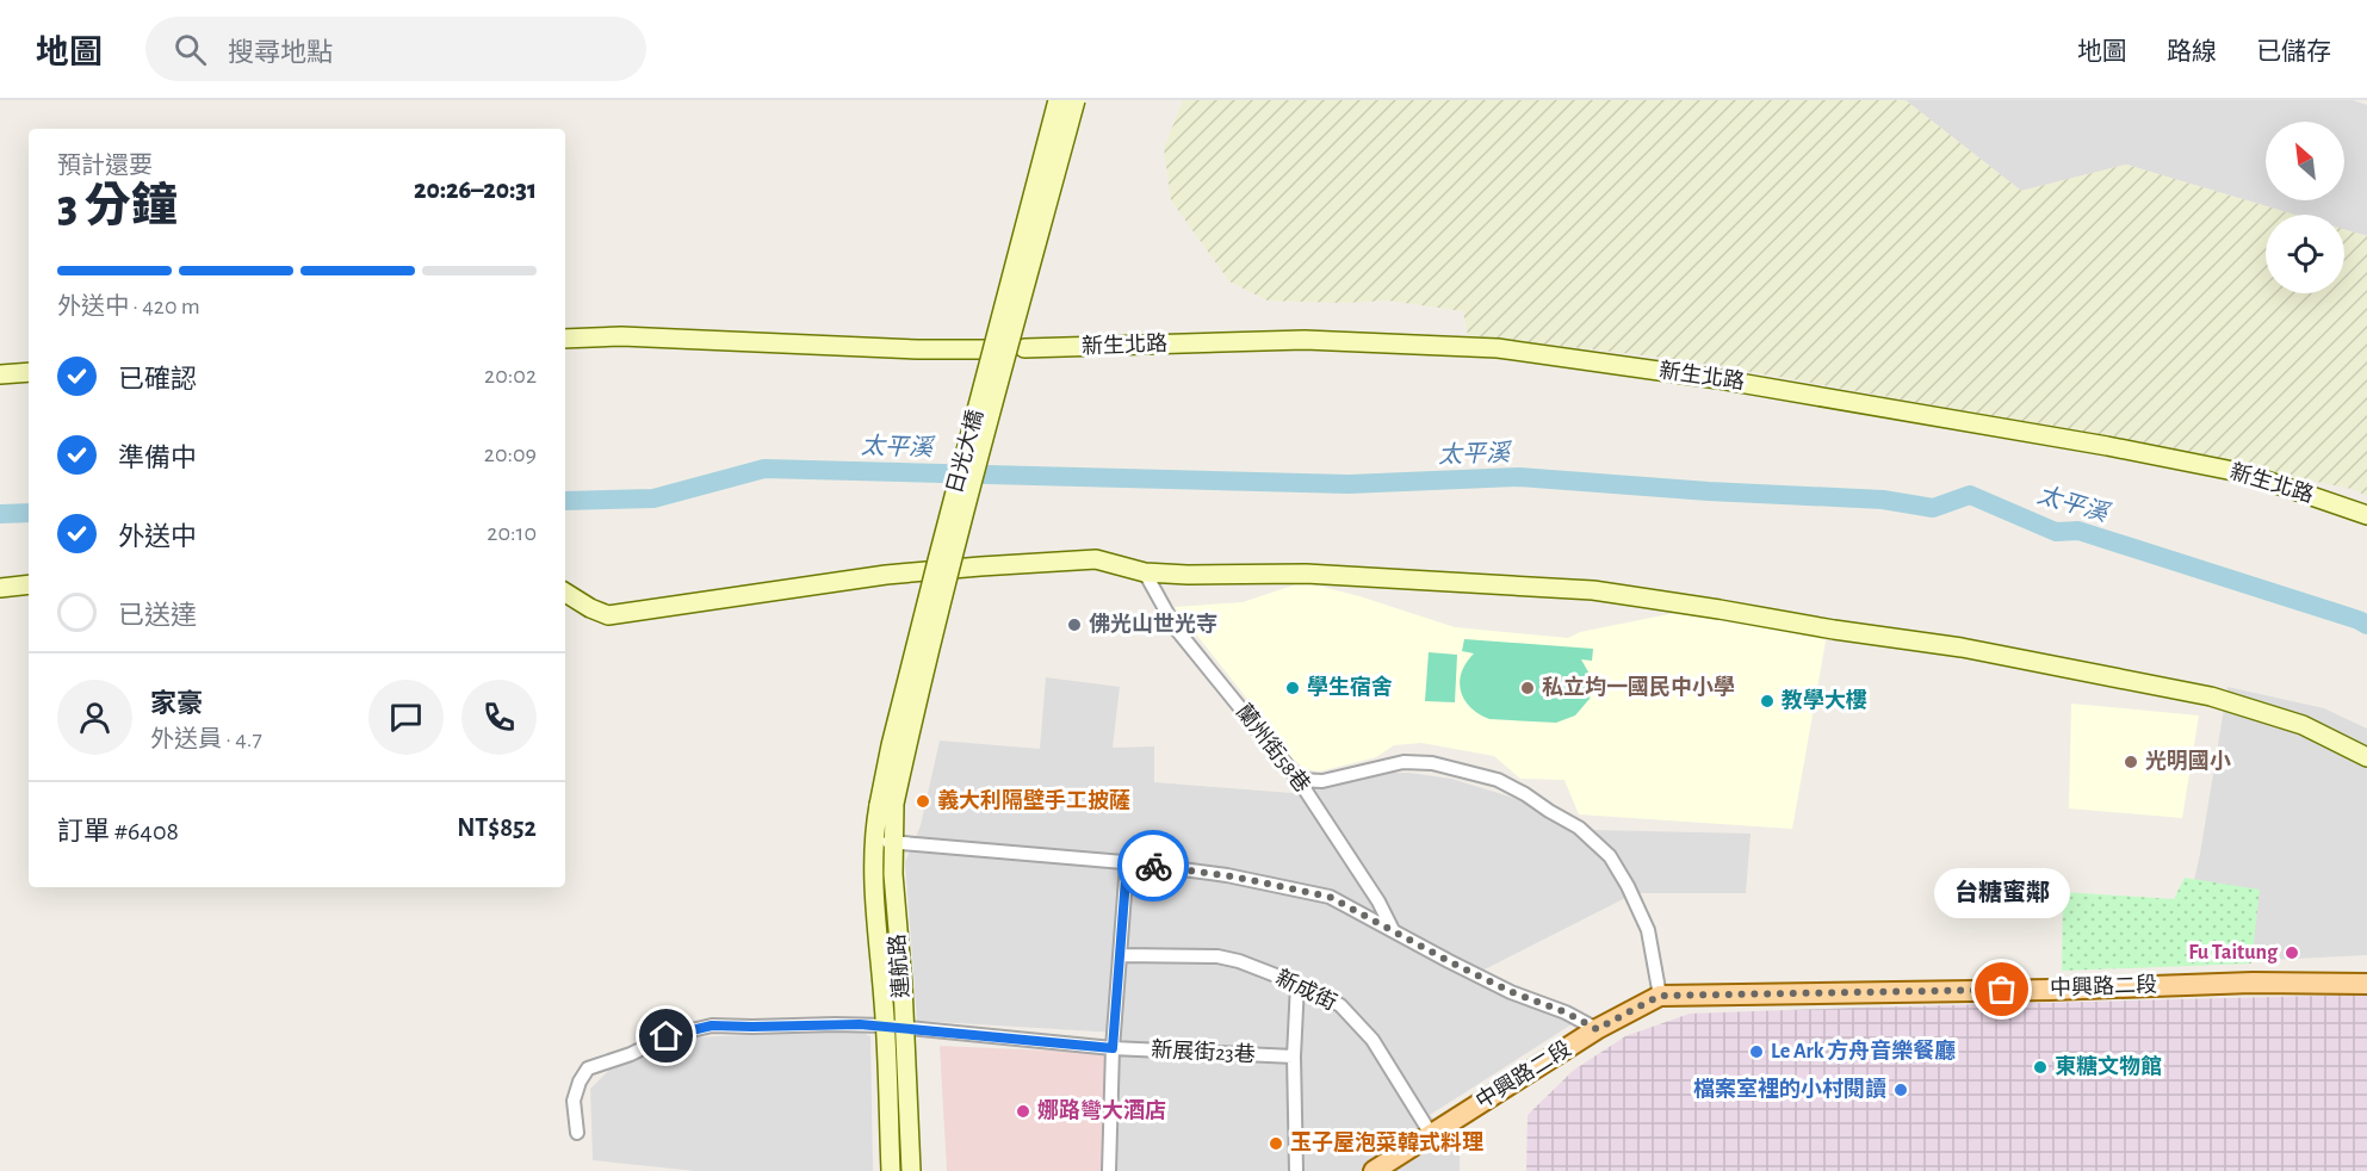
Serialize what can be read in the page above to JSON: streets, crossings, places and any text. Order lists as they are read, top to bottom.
{
  "streets": {
    "main road": ["中興路二段"],
    "street": [
      "新生北路",
      "日光大橋",
      "蘭州街58巷",
      "連航路",
      "新成街",
      "新展街23巷"
    ]
  },
  "crossings": [
    ["日光大橋", "連航路"],
    ["連航路", "新展街23巷"],
    ["中興路二段", "新成街"]
  ],
  "water": ["太平溪"],
  "places": [
    "佛光山世光寺",
    "學生宿舍",
    "私立均一國民中小學",
    "教學大樓",
    "光明國小",
    "義大利隔壁手工披薩",
    "Fu Taitung",
    "台糖蜜鄰",
    "Le Ark 方舟音樂餐廳",
    "東糖文物館",
    "檔案室裡的小村閱讀",
    "娜路彎大酒店",
    "玉子屋泡菜韓式料理"
  ],
  "north": "top left",
  "page": {
    "header": "地圖",
    "search": "搜尋地點",
    "nav": ["地圖", "路線", "已儲存"],
    "heading": ["3 分鐘", "預計還要", "20:26–20:31"],
    "panel": [
      "家豪",
      "外送員 · 4.7",
      "訂單 #6408",
      "NT$852"
    ],
    "bar": "外送中 · 420 m",
    "list": [
      ["已確認", "20:02"],
      ["準備中", "20:09"],
      ["外送中", "20:10"],
      "已送達"
    ],
    "bubble": "台糖蜜鄰"
  }
}
